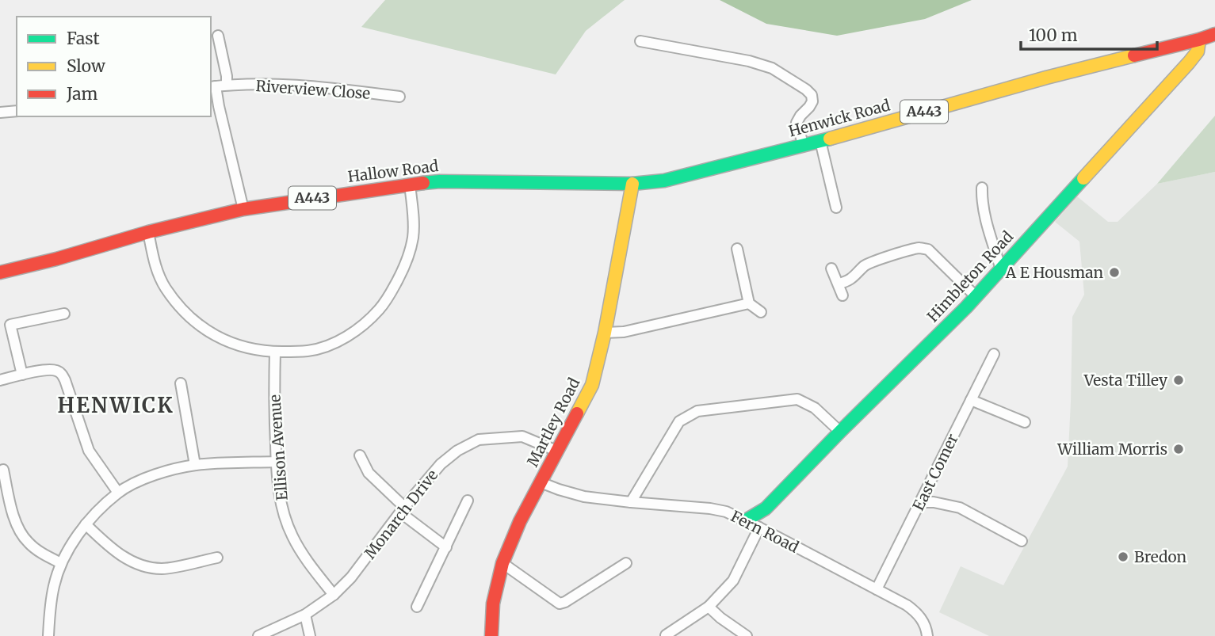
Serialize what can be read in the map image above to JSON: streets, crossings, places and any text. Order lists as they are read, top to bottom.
{
  "streets": {
    "main road": [
      "A443",
      "Henwick Road",
      "Hallow Road",
      "Himbleton Road",
      "Martley Road"
    ],
    "street": [
      "Riverview Close",
      "Ellison Avenue",
      "East Comer",
      "Monarch Drive",
      "Fern Road"
    ]
  },
  "crossings": [
    ["Henwick Road", "Hallow Road"],
    ["Henwick Road", "Himbleton Road"],
    ["Henwick Road", "Martley Road"],
    ["Hallow Road", "Martley Road"],
    ["Himbleton Road", "Fern Road"],
    ["Martley Road", "Monarch Drive"],
    ["Martley Road", "Fern Road"],
    ["Ellison Avenue", "Monarch Drive"],
    ["East Comer", "Fern Road"]
  ],
  "districts": ["HENWICK"],
  "places": [
    "A E Housman",
    "Vesta Tilley",
    "William Morris",
    "Bredon"
  ],
  "legend": ["Fast", "Slow", "Jam"],
  "scale_bar": "100 m"
}
